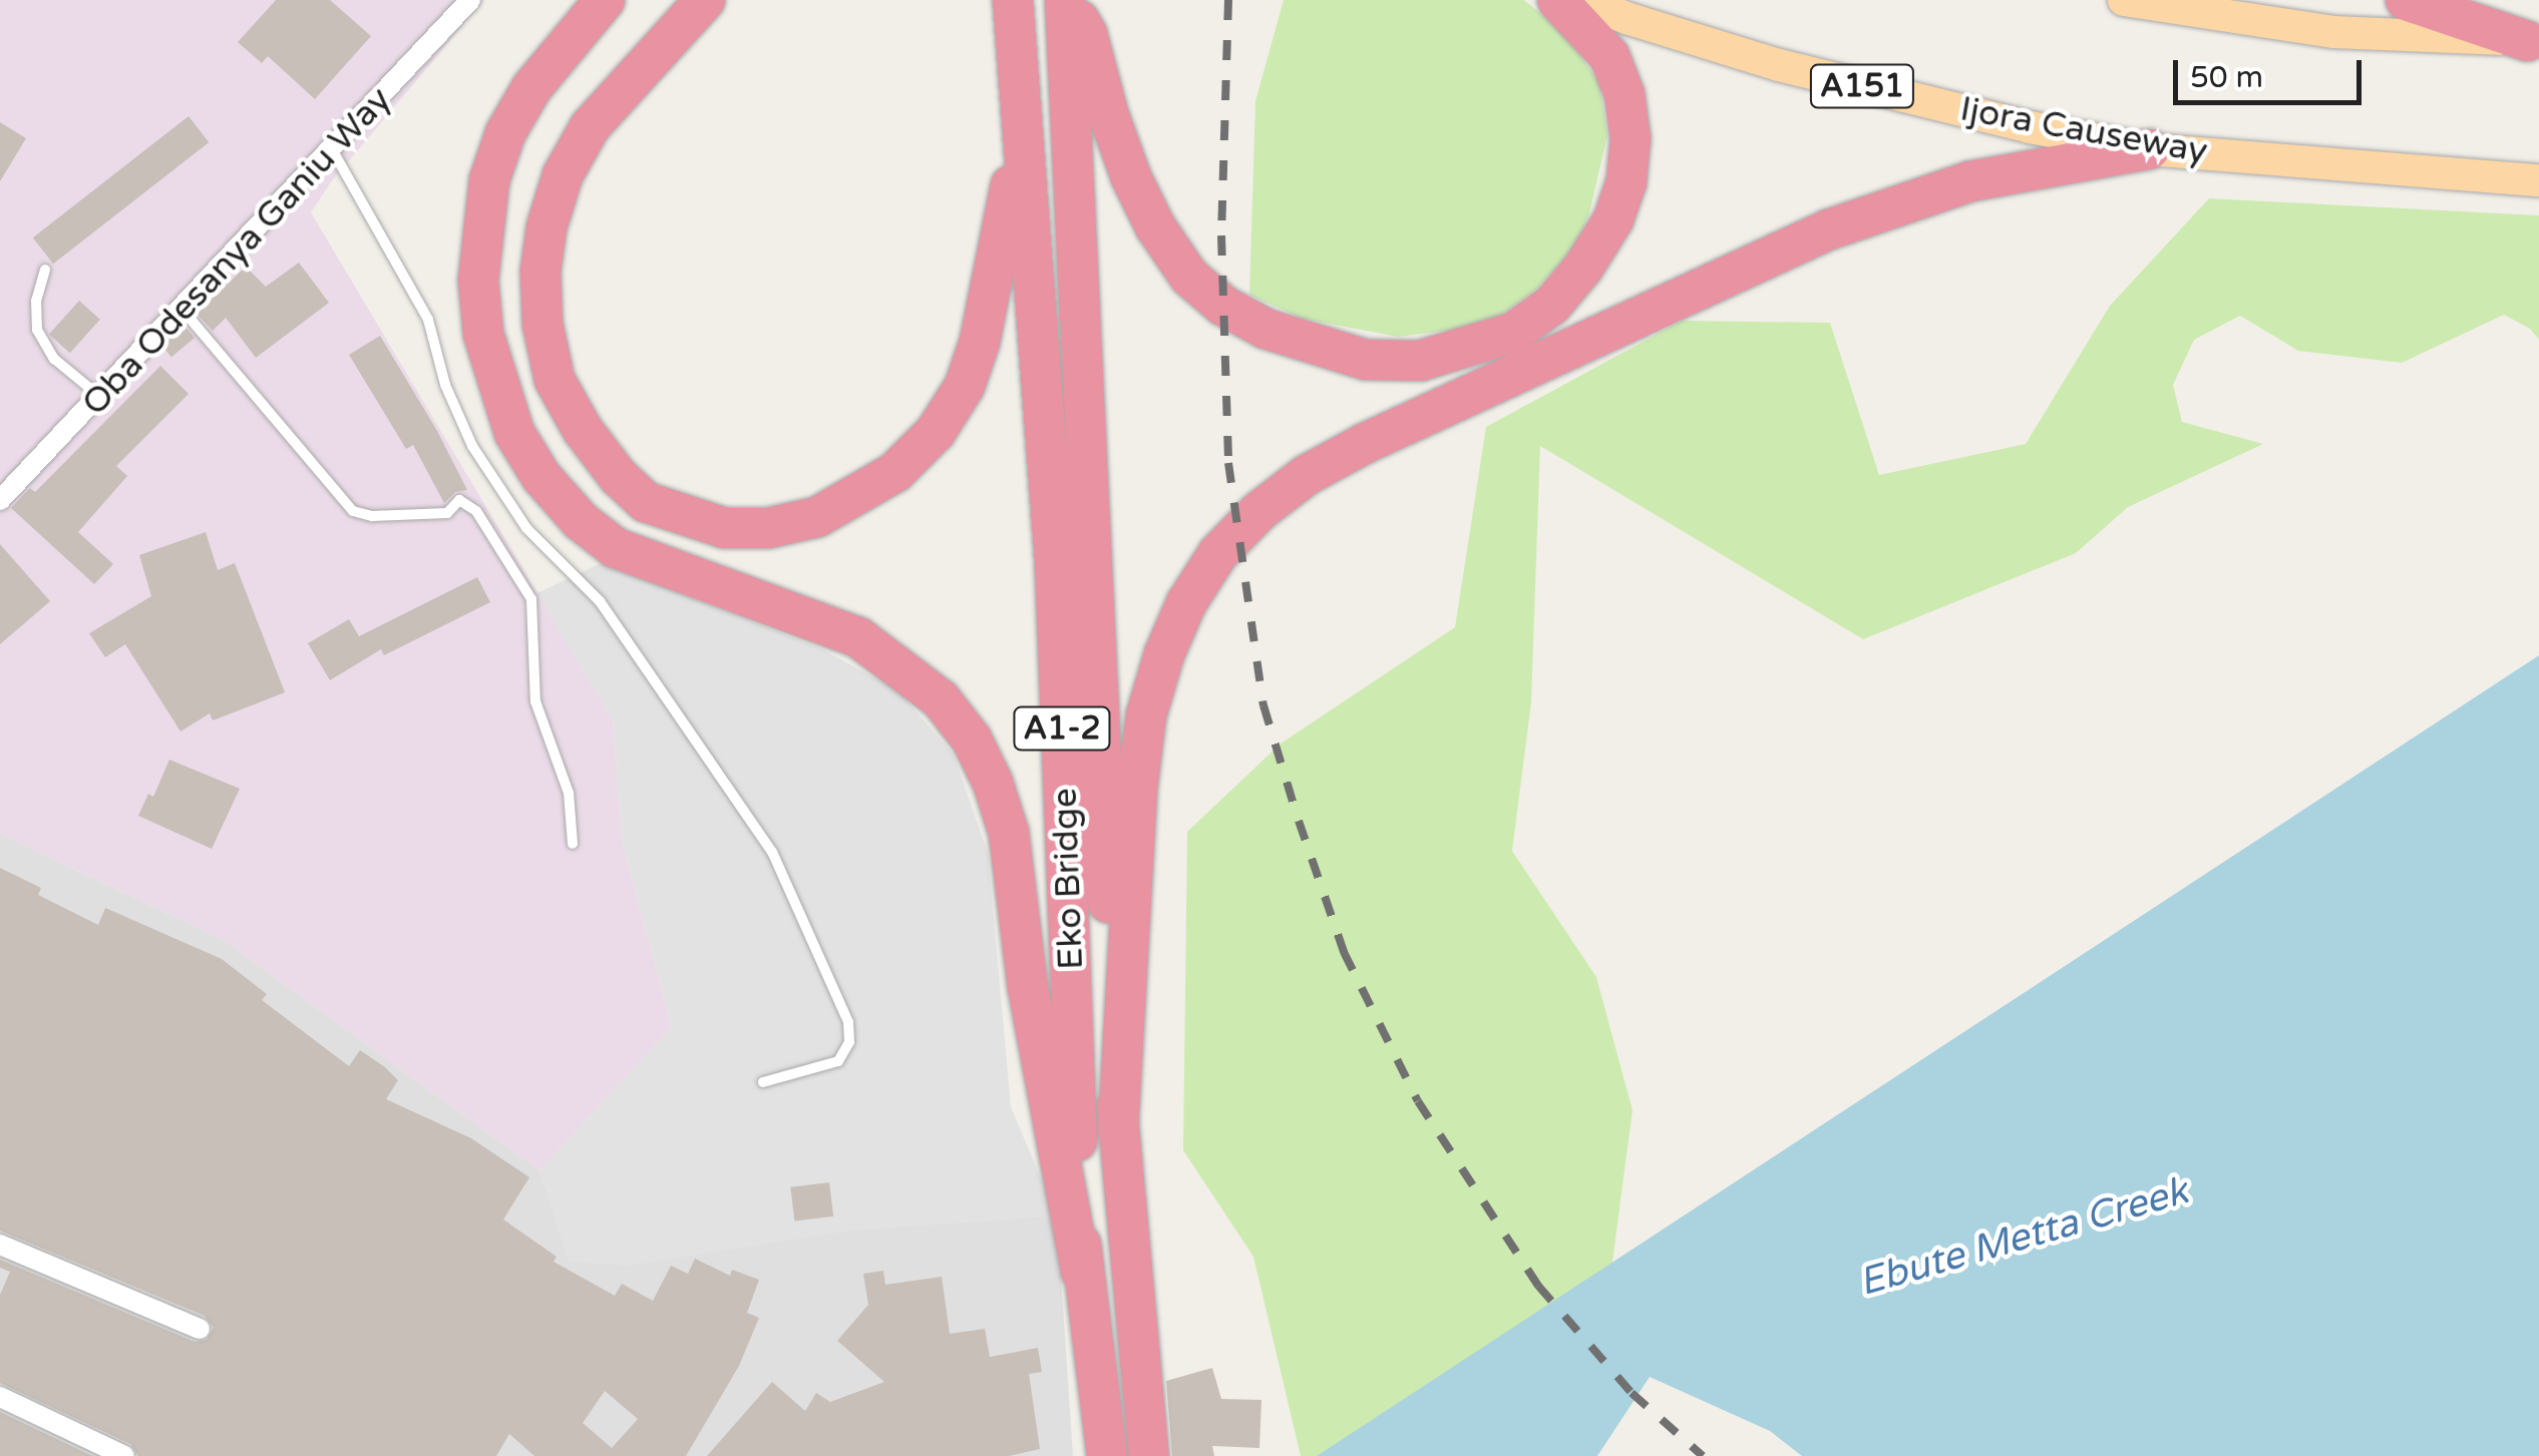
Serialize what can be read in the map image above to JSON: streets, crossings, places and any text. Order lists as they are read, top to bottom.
{
  "streets": {
    "highway": ["A1-2", "Eko Bridge"],
    "main road": ["A151", "Ijora Causeway"],
    "street": ["Oba Odesanya Ganiu Way"]
  },
  "water": ["Ebute Metta Creek"],
  "scale_bar": "50 m"
}
